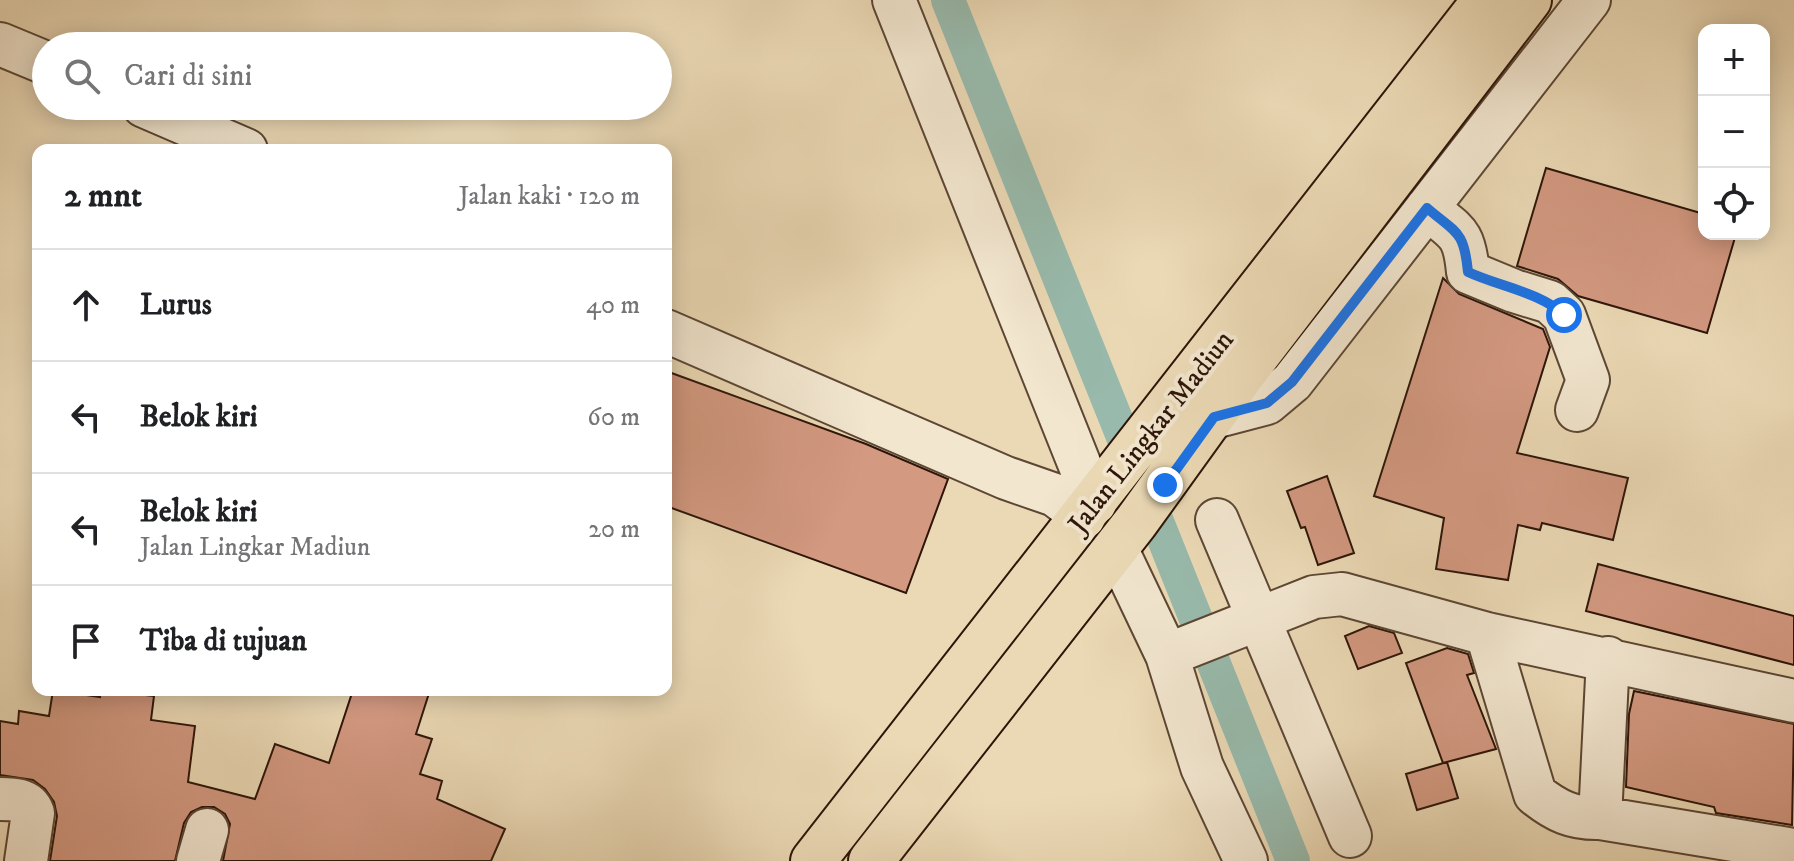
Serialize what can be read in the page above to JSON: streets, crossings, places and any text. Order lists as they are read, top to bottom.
{
  "streets": {
    "main road": ["Jalan Lingkar Madiun"]
  },
  "page": {
    "map_buttons": ["+", "−"],
    "search": "Cari di sini",
    "heading": ["2 mnt", "Jalan kaki · 120 m"],
    "list": [
      ["Lurus", "40 m"],
      ["Belok kiri", "60 m"],
      ["Belok kiri", "Jalan Lingkar Madiun", "20 m"],
      "Tiba di tujuan"
    ]
  }
}
